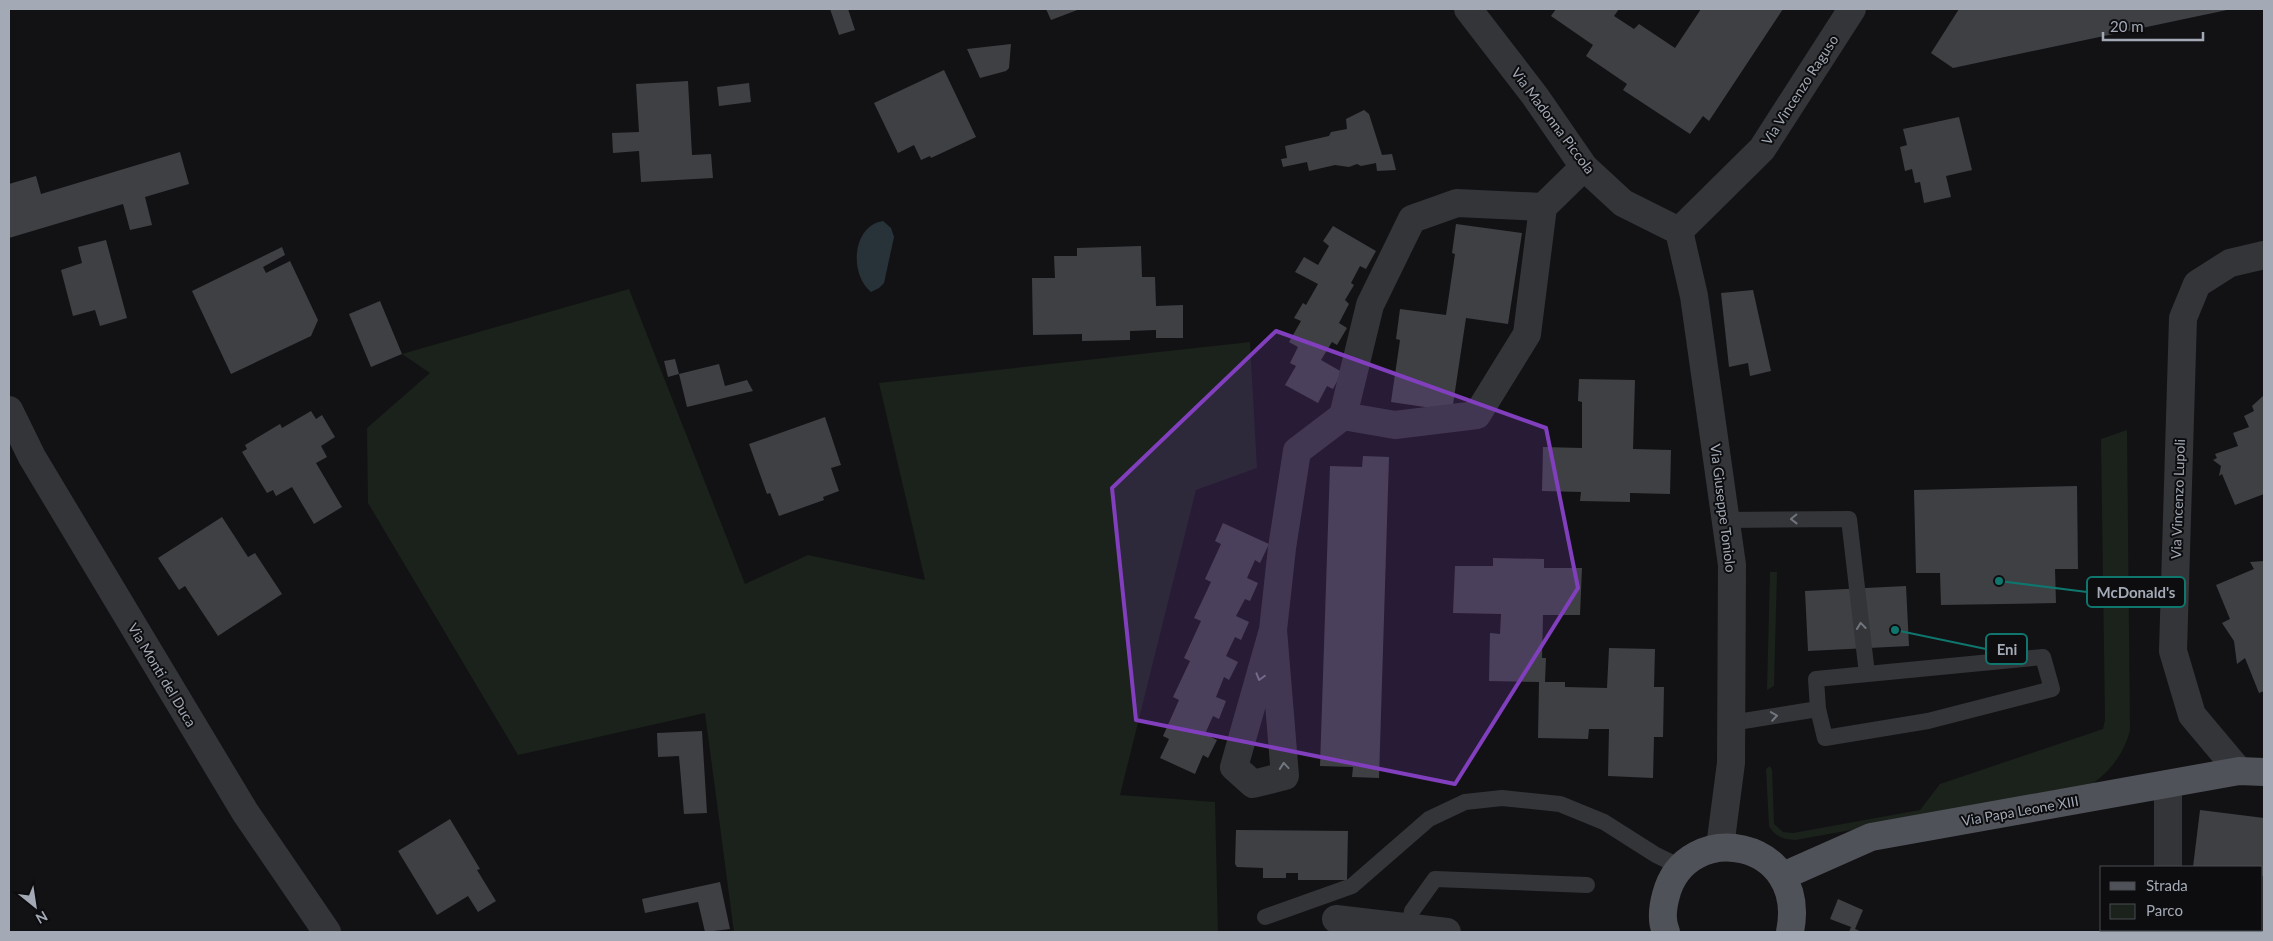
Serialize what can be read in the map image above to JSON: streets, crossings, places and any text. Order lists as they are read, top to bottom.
{
  "streets": {
    "main road": ["Via Papa Leone XIII"],
    "street": [
      "Via Vincenzo Raguso",
      "Via Madonna Piccola",
      "Via Vincenzo Lupoli",
      "Via Giuseppe Toniolo",
      "Via Monti del Duca"
    ]
  },
  "crossings": [
    ["Via Vincenzo Raguso", "Via Madonna Piccola"],
    ["Via Vincenzo Raguso", "Via Giuseppe Toniolo"],
    ["Via Madonna Piccola", "Via Giuseppe Toniolo"],
    ["Via Vincenzo Lupoli", "Via Papa Leone XIII"]
  ],
  "places": ["McDonald's", "Eni"],
  "legend": ["Strada", "Parco"],
  "scale_bar": "20 m",
  "north": "bottom right"
}
